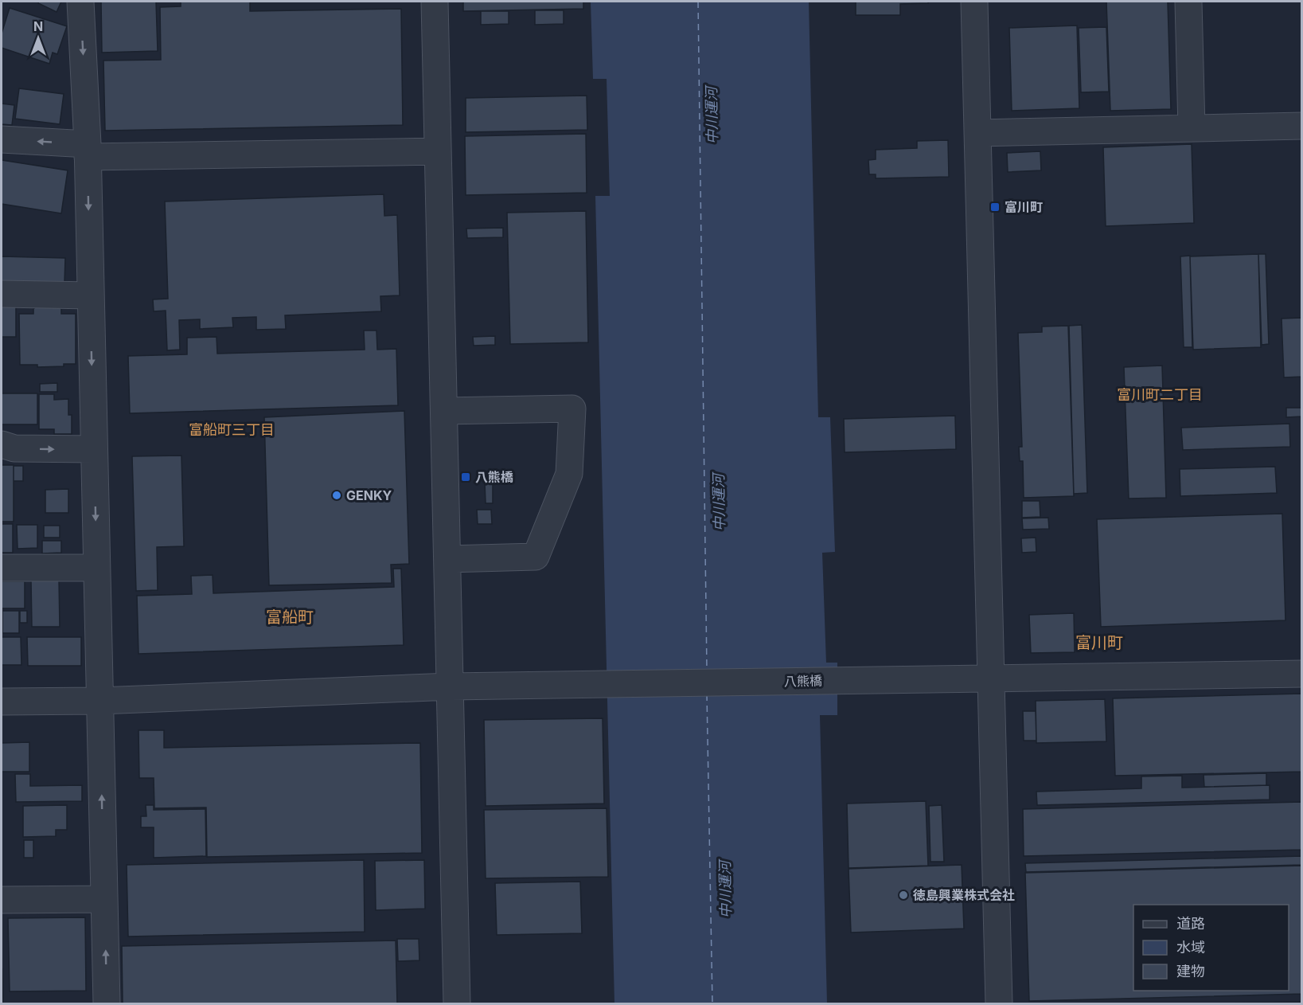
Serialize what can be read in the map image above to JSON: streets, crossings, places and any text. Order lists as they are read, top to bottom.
{
  "streets": {
    "street": ["八熊橋"]
  },
  "districts": [
    "富川町二丁目",
    "富船町三丁目",
    "富船町",
    "富川町"
  ],
  "water": ["中川運河"],
  "places": {
    "transit": ["富川町", "八熊橋"],
    "other": ["GENKY", "徳島興業株式会社"]
  },
  "legend": ["道路", "水域", "建物"],
  "north": "top"
}
